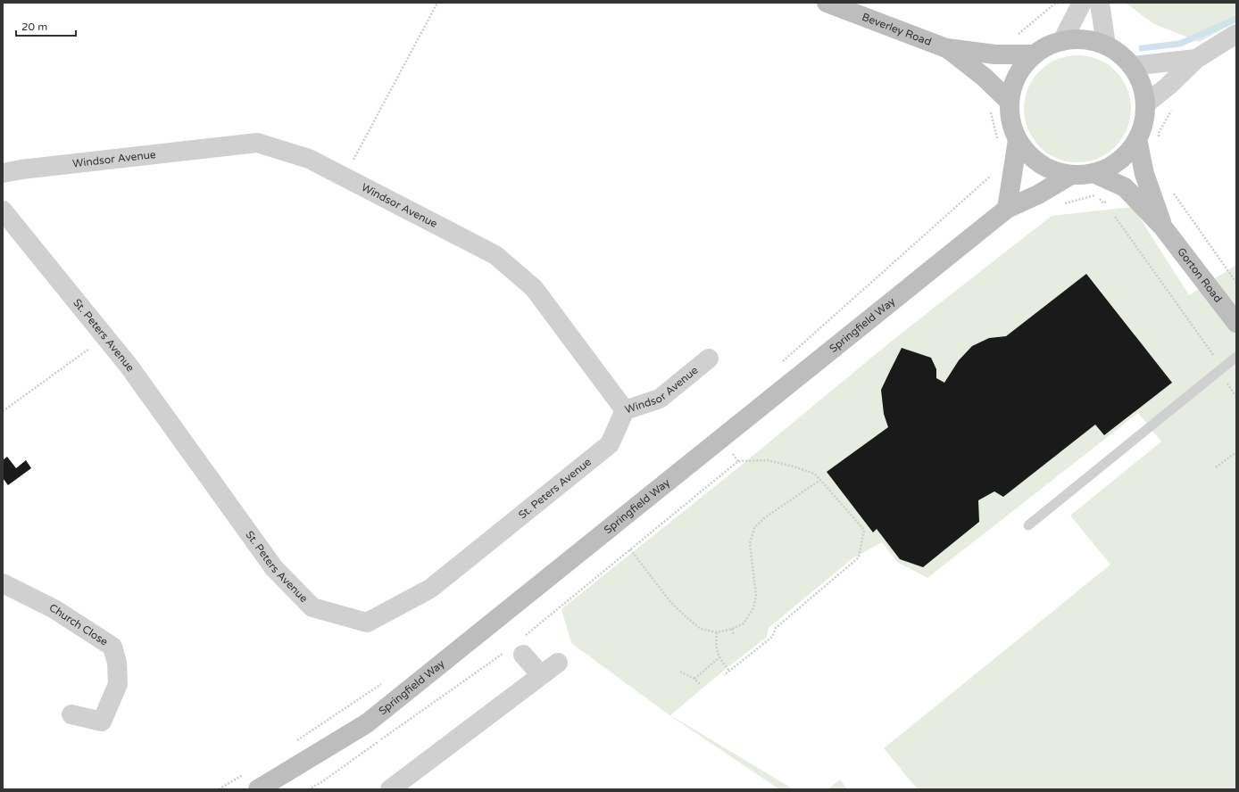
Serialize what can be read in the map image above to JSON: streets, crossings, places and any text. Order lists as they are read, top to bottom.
{
  "streets": {
    "main road": ["Beverley Road", "Gorton Road", "Springfield Way"],
    "street": ["Windsor Avenue", "St. Peters Avenue", "Church Close"]
  },
  "crossings": [
    ["Windsor Avenue", "St. Peters Avenue"]
  ],
  "scale_bar": "20 m"
}
